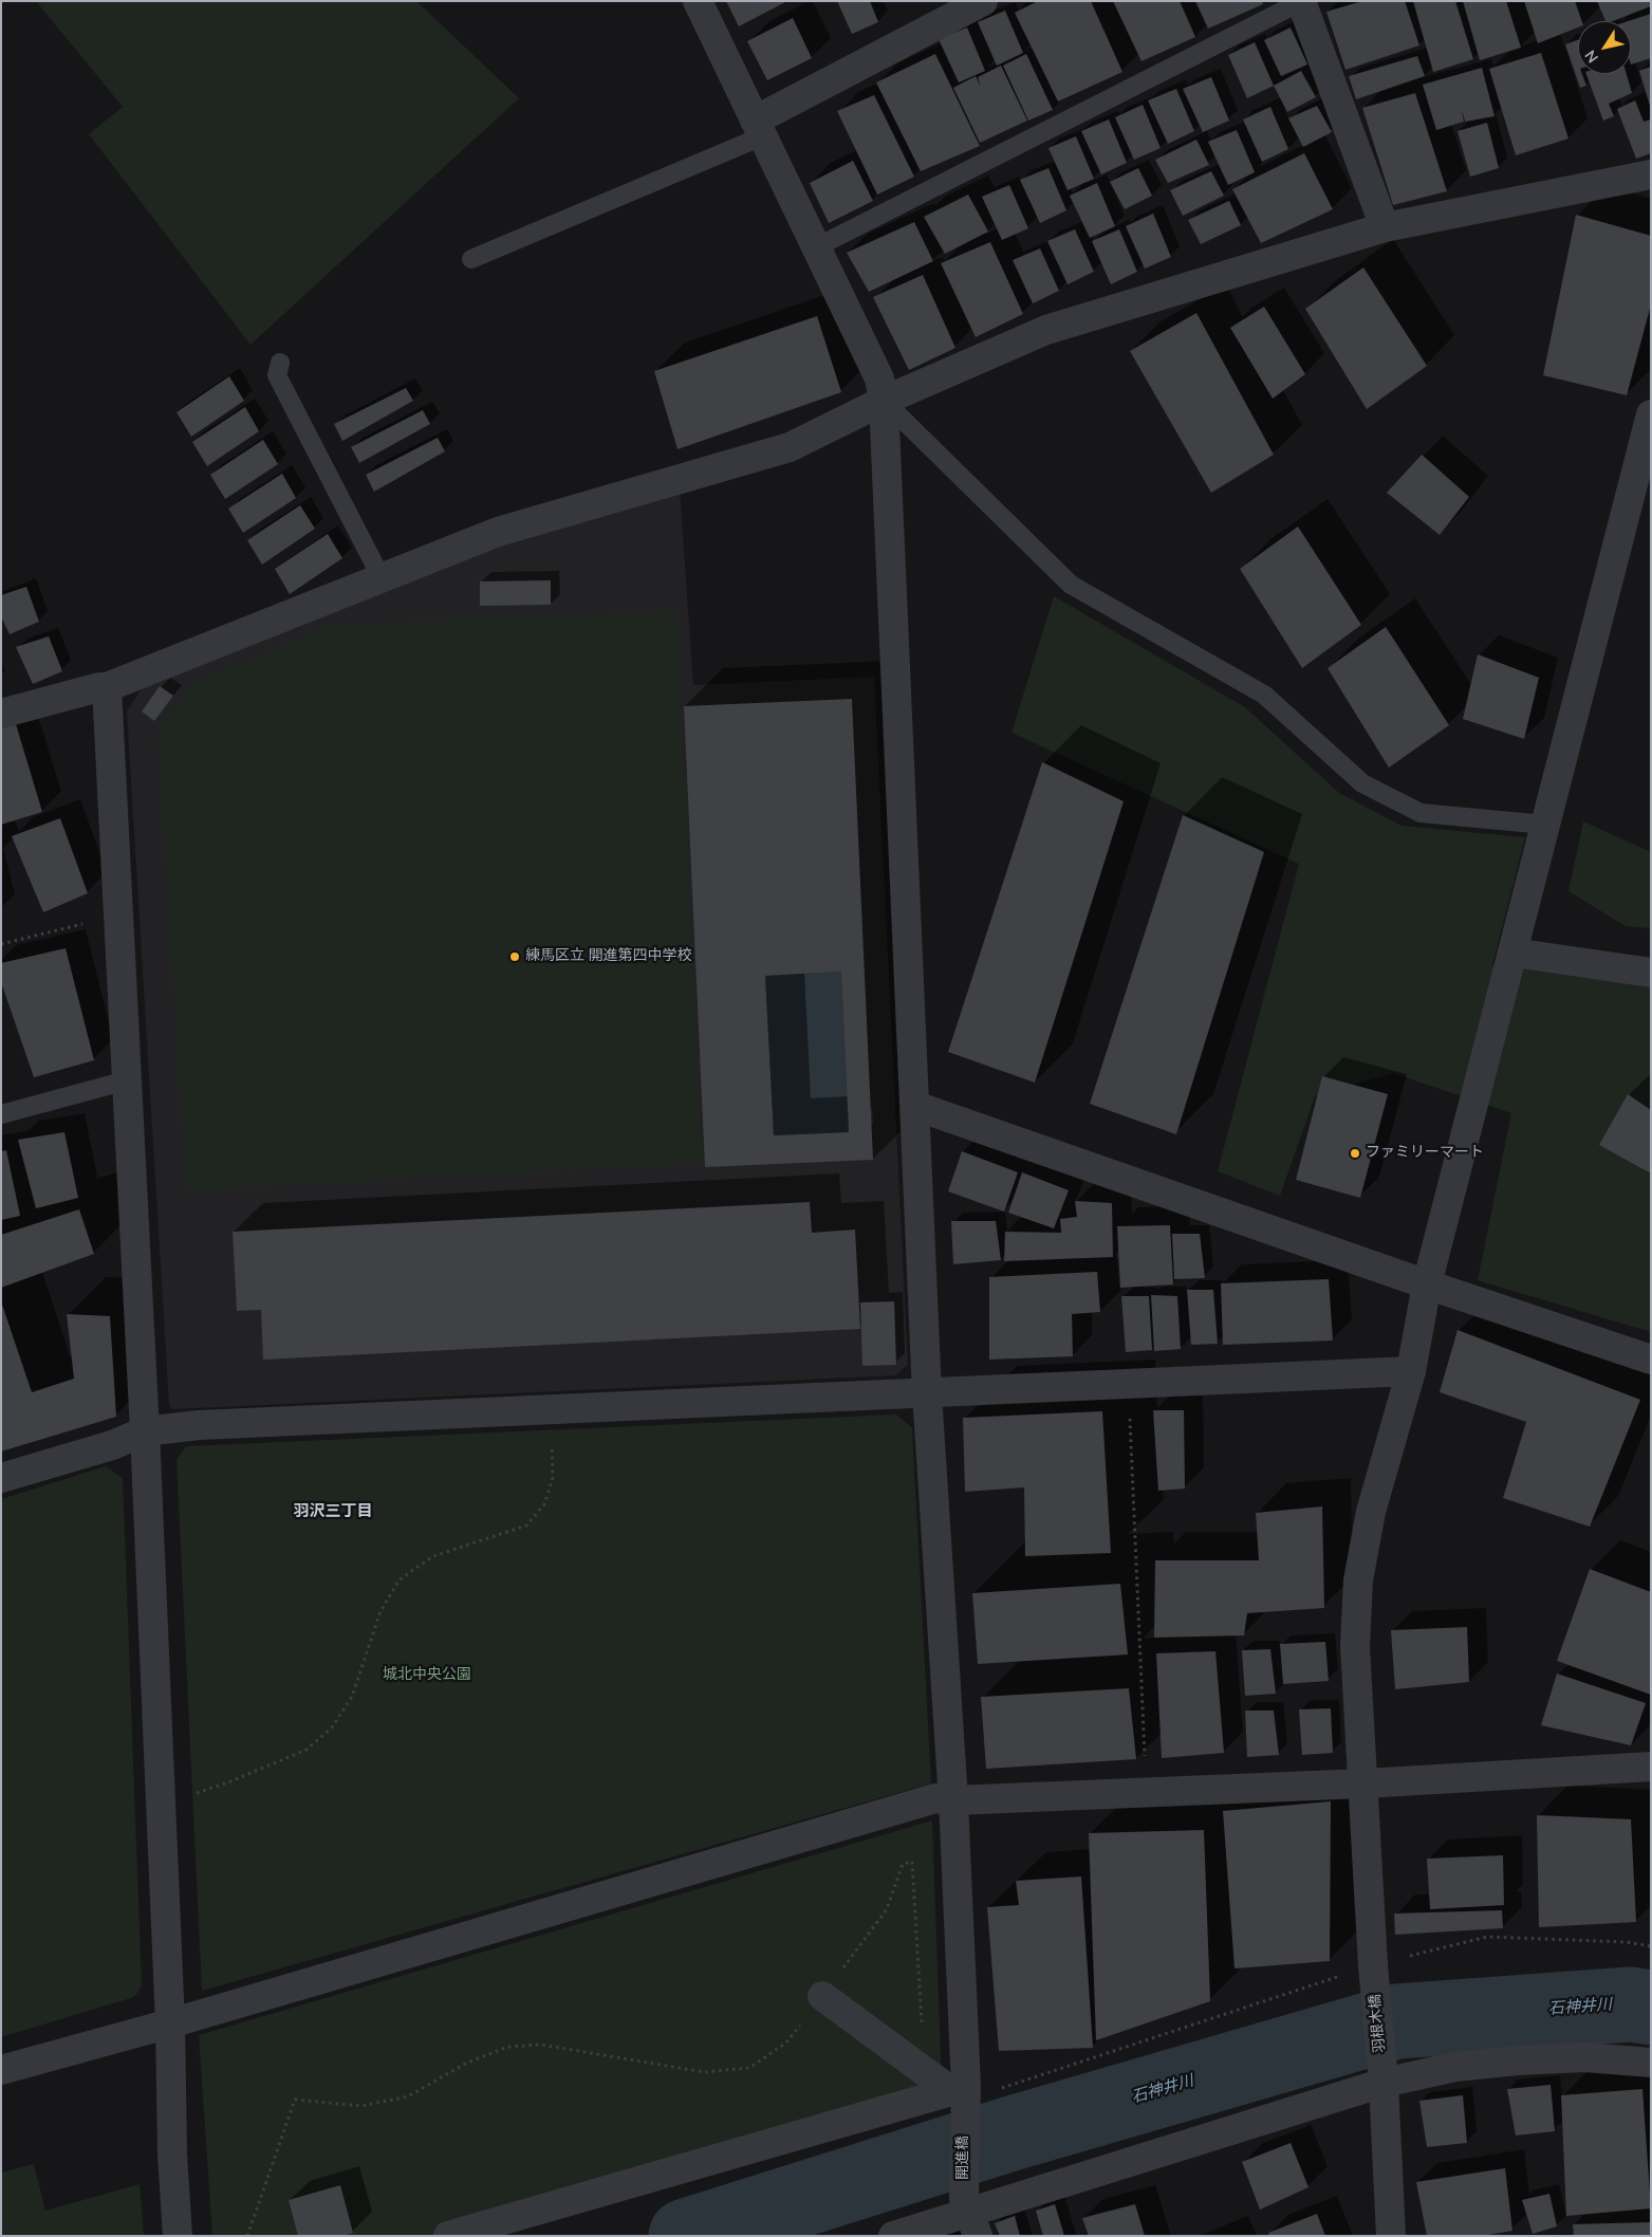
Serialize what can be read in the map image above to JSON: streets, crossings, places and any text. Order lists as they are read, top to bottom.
{
  "streets": {
    "street": ["羽根木橋", "開進橋"]
  },
  "districts": ["羽沢三丁目"],
  "water": ["石神井川"],
  "parks": ["城北中央公園"],
  "places": ["練馬区立 開進第四中学校", "ファミリーマート"],
  "north": "bottom left"
}
